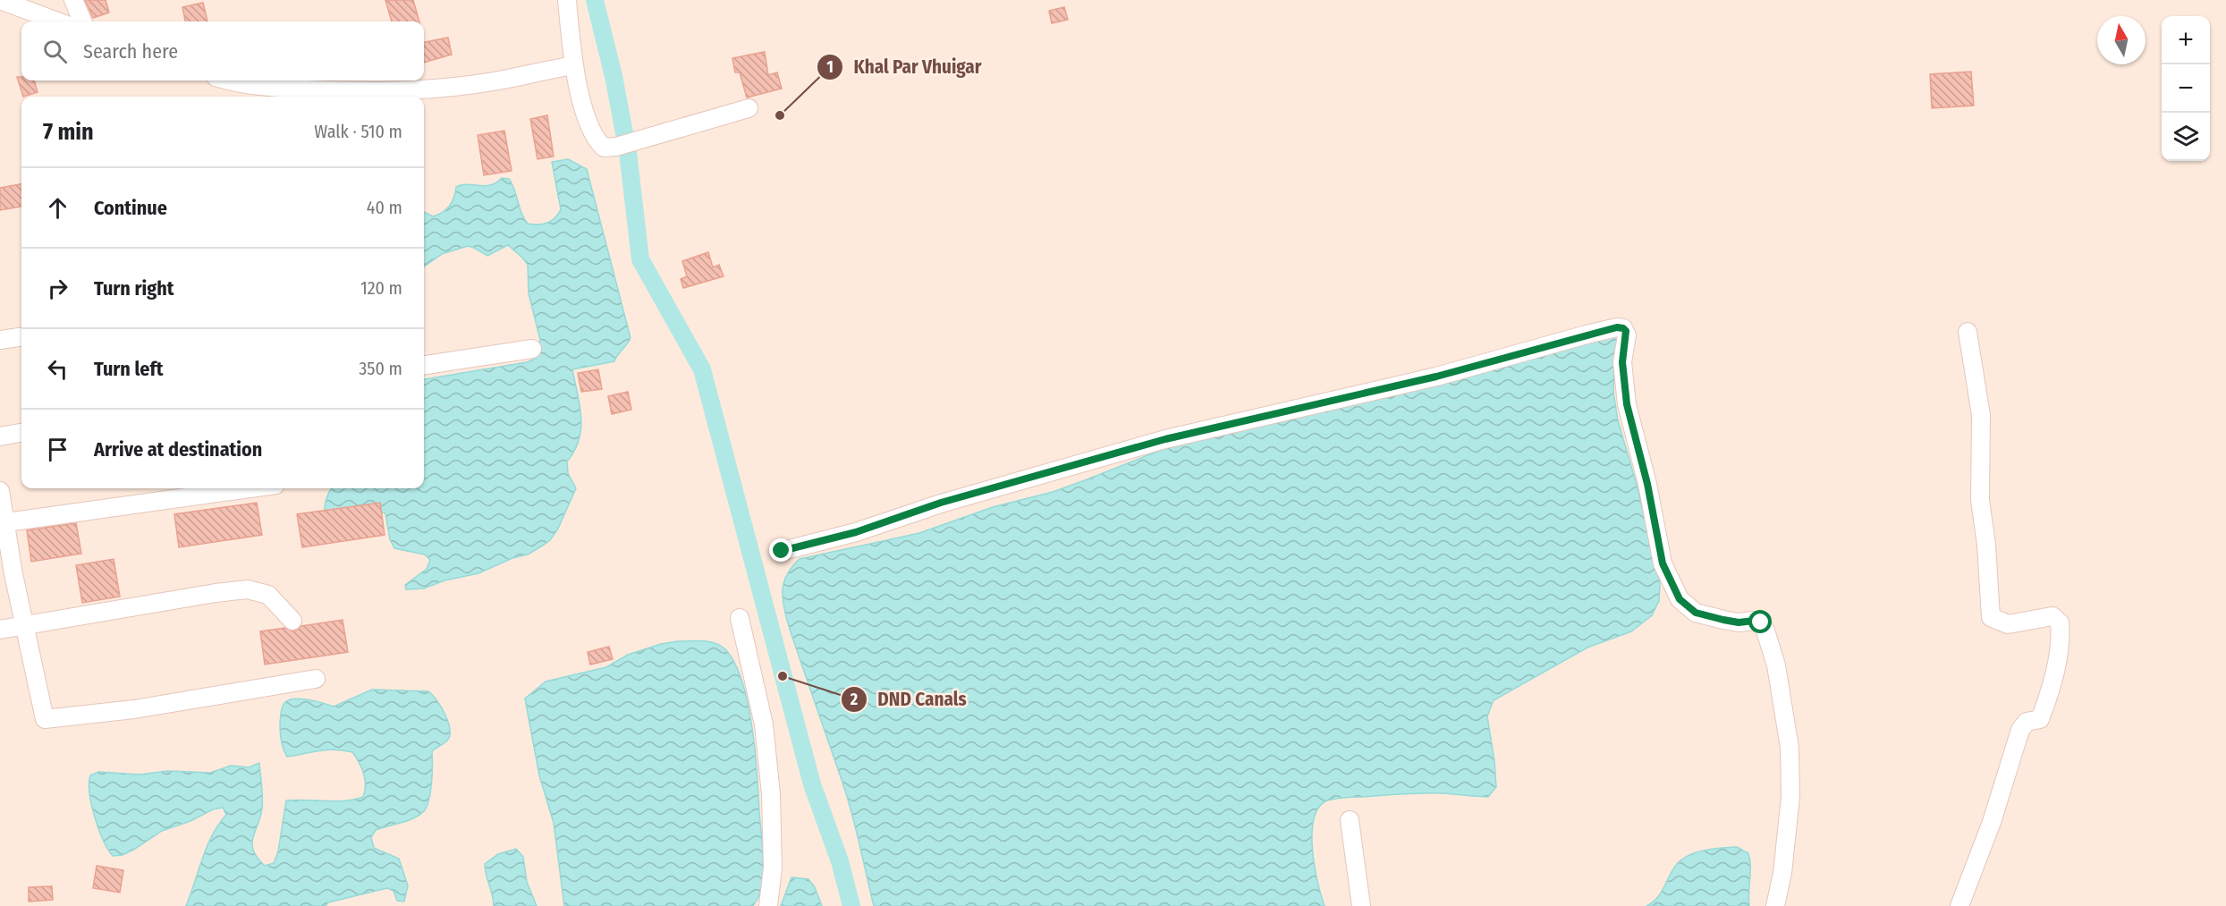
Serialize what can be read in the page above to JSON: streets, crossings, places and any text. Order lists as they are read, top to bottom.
{
  "places": ["Khal Par Vhuigar", "DND Canals"],
  "north": "top",
  "page": {
    "map_buttons": ["+", "−"],
    "search": "Search here",
    "heading": ["7 min", "Walk · 510 m"],
    "list": [
      ["Continue", "40 m"],
      ["Turn right", "120 m"],
      ["Turn left", "350 m"],
      "Arrive at destination"
    ]
  }
}
